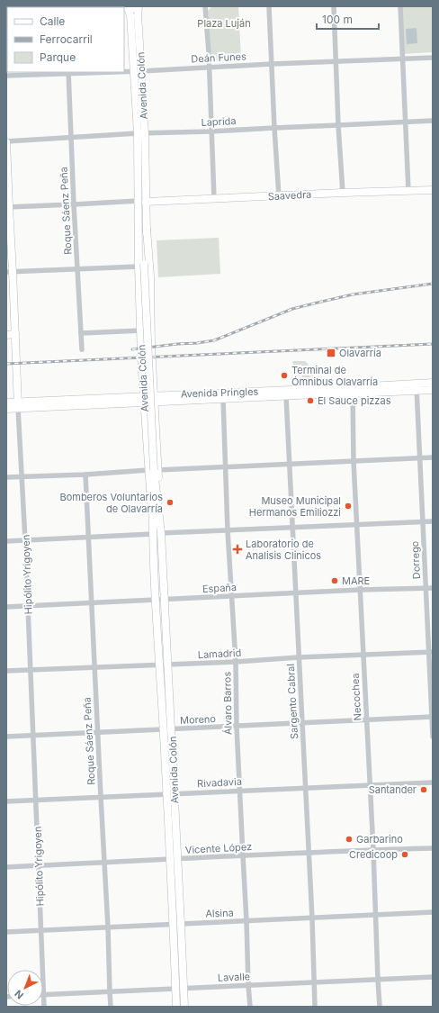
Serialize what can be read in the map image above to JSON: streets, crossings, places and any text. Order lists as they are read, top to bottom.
{
  "streets": {
    "main road": [
      "Avenida Colón",
      "Saavedra",
      "Avenida Pringles",
      "Hipólito Yrigoyen"
    ],
    "street": [
      "Deán Funes",
      "Laprida",
      "Roque Sáenz Peña",
      "Dorrego",
      "España",
      "Lamadrid",
      "Necochea",
      "Sargento Cabral",
      "Álvaro Barros",
      "Moreno",
      "Rivadavia",
      "Vicente López",
      "Alsina",
      "Lavalle"
    ]
  },
  "crossings": [
    ["Deán Funes", "Avenida Colón"],
    ["Deán Funes", "Roque Sáenz Peña"],
    ["Avenida Colón", "Laprida"],
    ["Avenida Colón", "Saavedra"],
    ["Avenida Colón", "Avenida Pringles"],
    ["Avenida Colón", "España"],
    ["Avenida Colón", "Lamadrid"],
    ["Avenida Colón", "Moreno"],
    ["Avenida Colón", "Rivadavia"],
    ["Avenida Colón", "Vicente López"],
    ["Avenida Colón", "Alsina"],
    ["Avenida Colón", "Lavalle"],
    ["Laprida", "Roque Sáenz Peña"],
    ["Laprida", "Hipólito Yrigoyen"],
    ["Roque Sáenz Peña", "España"],
    ["Roque Sáenz Peña", "Lamadrid"],
    ["Roque Sáenz Peña", "Moreno"],
    ["Roque Sáenz Peña", "Rivadavia"],
    ["Roque Sáenz Peña", "Vicente López"],
    ["Roque Sáenz Peña", "Alsina"],
    ["Roque Sáenz Peña", "Lavalle"],
    ["Avenida Pringles", "Dorrego"],
    ["Avenida Pringles", "Hipólito Yrigoyen"],
    ["Avenida Pringles", "Necochea"],
    ["Avenida Pringles", "Sargento Cabral"],
    ["Avenida Pringles", "Álvaro Barros"],
    ["Dorrego", "España"],
    ["Dorrego", "Lamadrid"],
    ["Dorrego", "Moreno"],
    ["Hipólito Yrigoyen", "España"],
    ["Hipólito Yrigoyen", "Lamadrid"],
    ["Hipólito Yrigoyen", "Moreno"],
    ["Hipólito Yrigoyen", "Rivadavia"],
    ["Hipólito Yrigoyen", "Vicente López"],
    ["Hipólito Yrigoyen", "Alsina"],
    ["Hipólito Yrigoyen", "Lavalle"],
    ["España", "Necochea"],
    ["España", "Sargento Cabral"],
    ["España", "Álvaro Barros"],
    ["Lamadrid", "Necochea"],
    ["Lamadrid", "Sargento Cabral"],
    ["Lamadrid", "Álvaro Barros"],
    ["Necochea", "Moreno"],
    ["Necochea", "Rivadavia"],
    ["Necochea", "Vicente López"],
    ["Necochea", "Alsina"],
    ["Necochea", "Lavalle"],
    ["Sargento Cabral", "Moreno"],
    ["Sargento Cabral", "Rivadavia"],
    ["Sargento Cabral", "Vicente López"],
    ["Sargento Cabral", "Alsina"],
    ["Sargento Cabral", "Lavalle"],
    ["Álvaro Barros", "Moreno"],
    ["Álvaro Barros", "Rivadavia"],
    ["Álvaro Barros", "Vicente López"],
    ["Álvaro Barros", "Alsina"],
    ["Álvaro Barros", "Lavalle"]
  ],
  "parks": ["Plaza Luján"],
  "places": {
    "transit": ["Olavarría"],
    "other": [
      "Terminal de Ómnibus Olavarría",
      "El Sauce pizzas",
      "Bomberos Voluntarios de Olavarría",
      "Museo Municipal Hermanos Emiliozzi",
      "MARE",
      "Santander",
      "Garbarino",
      "Credicoop"
    ],
    "health": ["Laboratorio de Analisis Clinicos"]
  },
  "legend": ["Calle", "Ferrocarril", "Parque"],
  "scale_bar": "100 m",
  "north": "bottom left"
}
